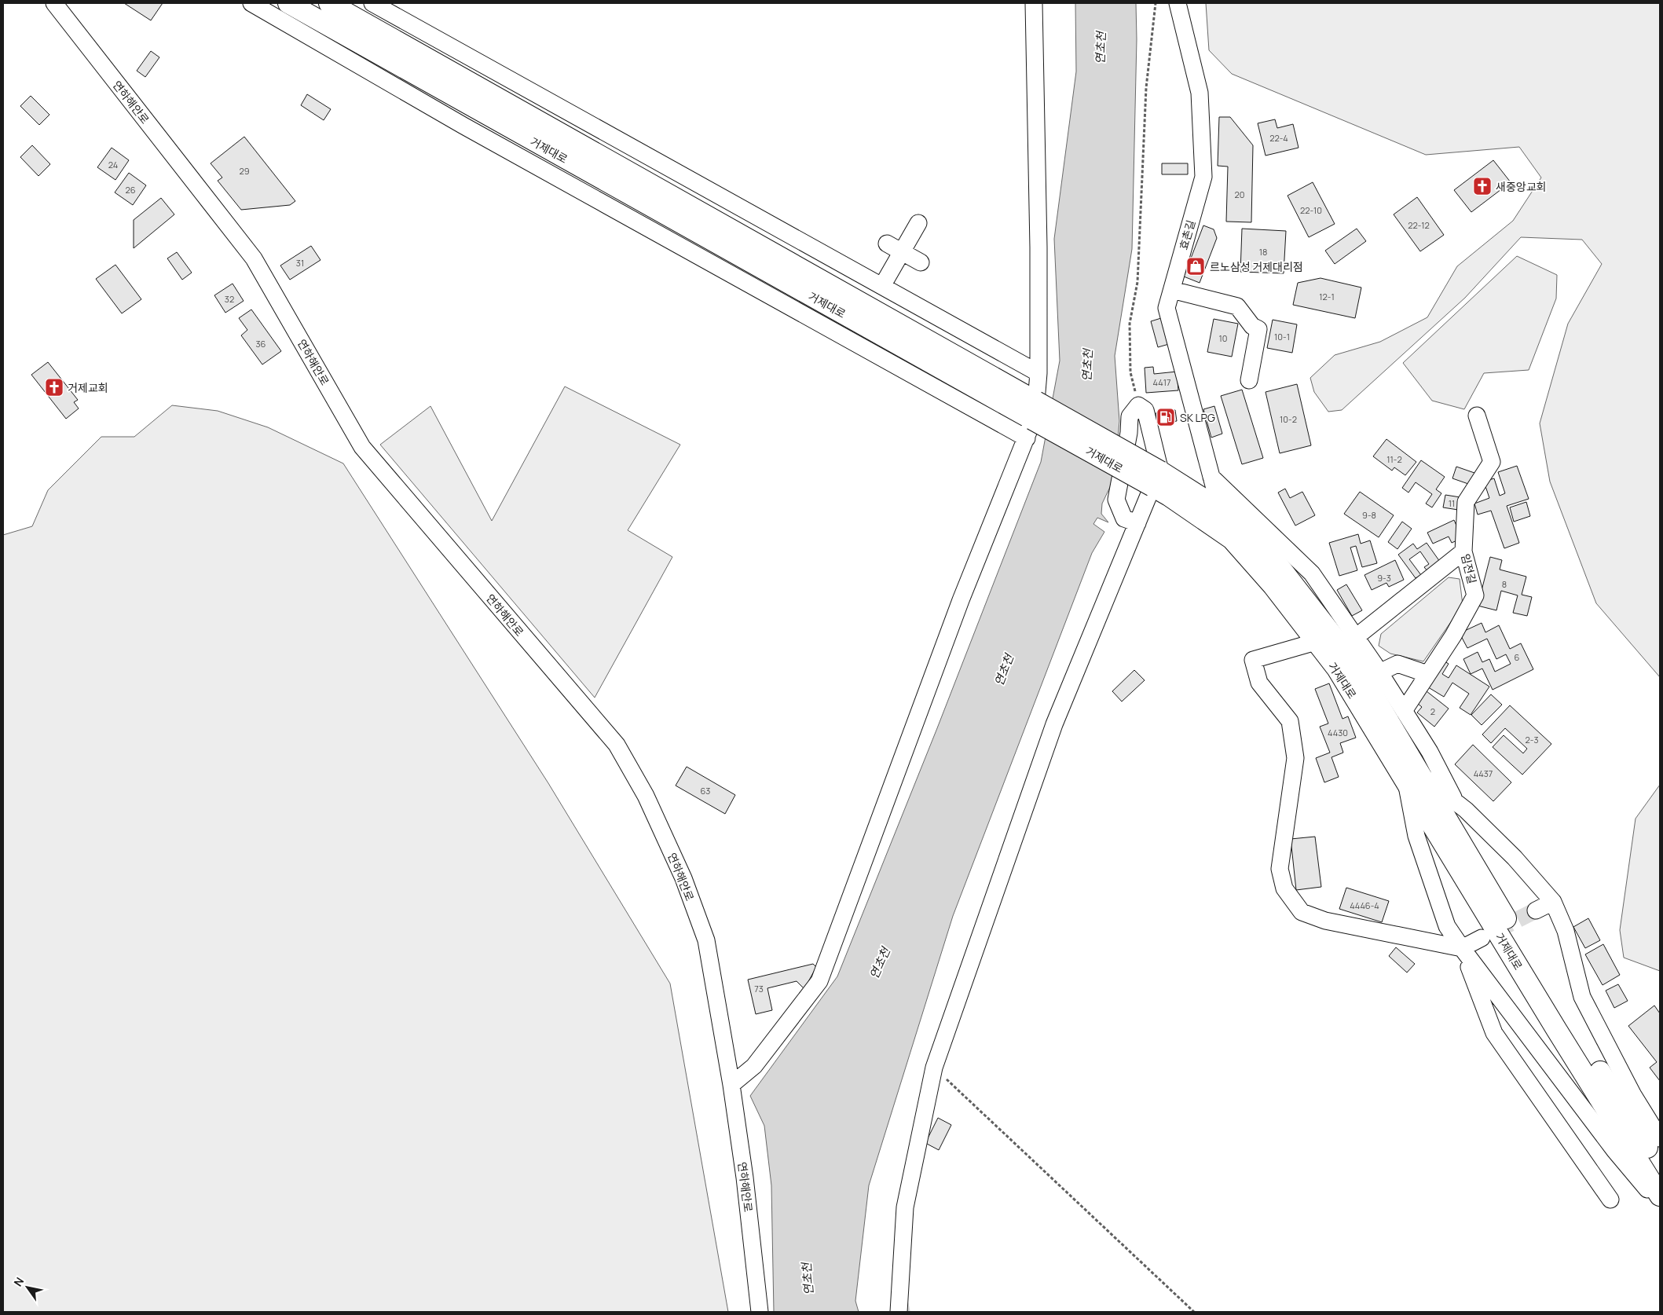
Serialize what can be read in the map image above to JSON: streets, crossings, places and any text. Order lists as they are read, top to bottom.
{
  "streets": {
    "main road": ["거제대로"],
    "street": ["연하해안로", "효촌길", "임전길"]
  },
  "crossings": [
    ["거제대로", "효촌길"]
  ],
  "water": ["연초천"],
  "places": {
    "church": ["새중앙교회", "거제교회"],
    "shop": ["르노삼성 거제대리점"],
    "fuel station": ["SK LPG"]
  },
  "house_numbers": [
    "22-4",
    "24",
    "29",
    "26",
    "20",
    "22-10",
    "22-12",
    "18",
    "31",
    "12-1",
    "32",
    "10-1",
    "10",
    "36",
    "4417",
    "10-2",
    "11-2",
    "11",
    "9-8",
    "9-3",
    "8",
    "6",
    "2",
    "4430",
    "2-3",
    "4437",
    "63",
    "4446-4",
    "73"
  ],
  "north": "top left"
}
